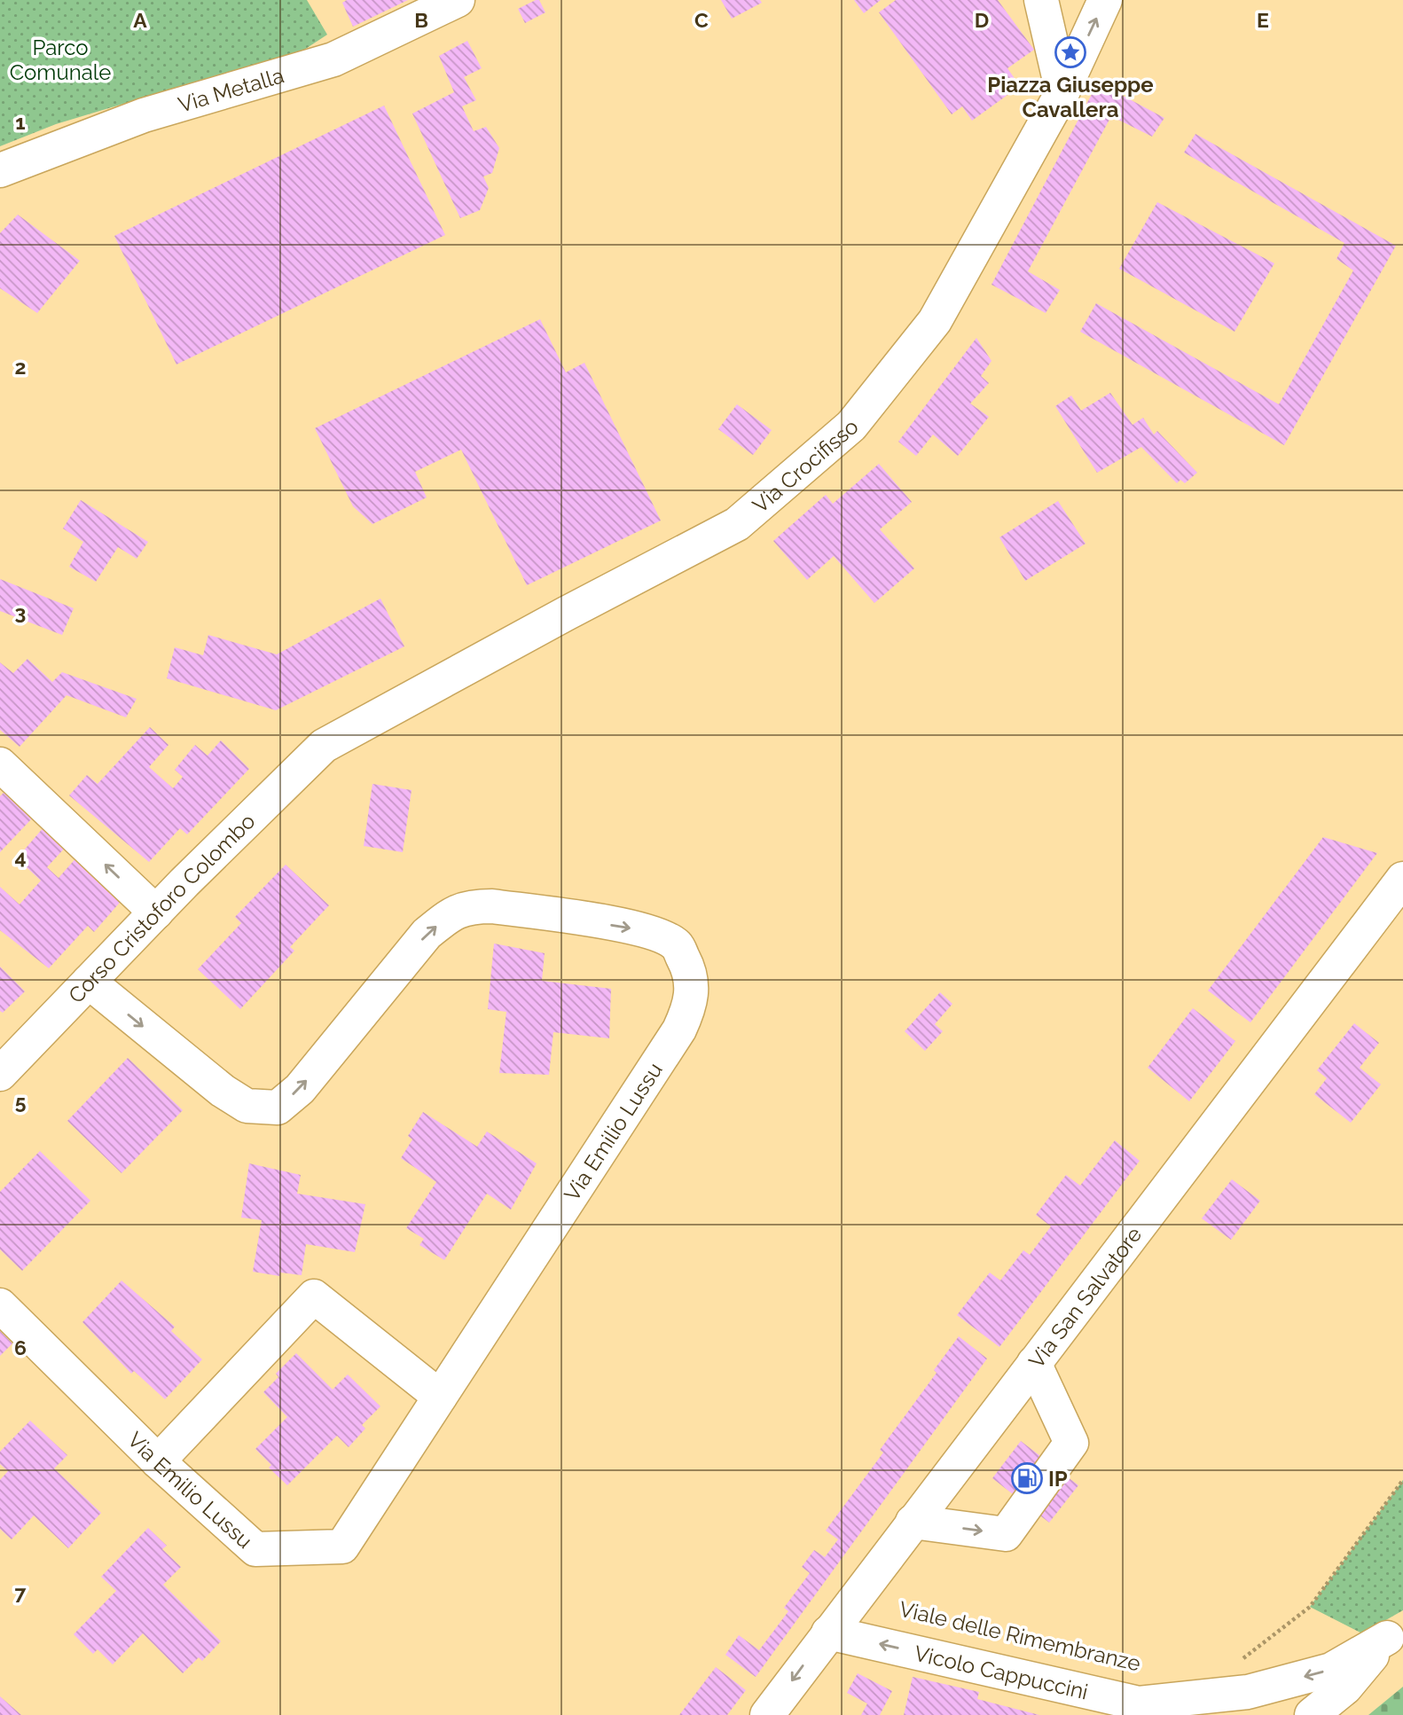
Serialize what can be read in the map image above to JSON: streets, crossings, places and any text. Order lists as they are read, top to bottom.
{
  "streets": {
    "street": [
      "Via Metalla",
      "Via Crocifisso",
      "Corso Cristoforo Colombo",
      "Via Emilio Lussu",
      "Via San Salvatore",
      "Vicolo Cappuccini"
    ]
  },
  "crossings": [
    ["Via Crocifisso", "Corso Cristoforo Colombo"],
    ["Corso Cristoforo Colombo", "Via Emilio Lussu"],
    ["Via San Salvatore", "Vicolo Cappuccini"]
  ],
  "one_way": ["Vicolo Cappuccini"],
  "parks": ["Parco Comunale"],
  "places": {
    "place": ["Piazza Giuseppe Cavallera"],
    "fuel station": ["IP"]
  },
  "grid": {
    "columns": [
      "A",
      "B",
      "C",
      "D",
      "E"
    ],
    "rows": [
      "1",
      "2",
      "3",
      "4",
      "5",
      "6",
      "7"
    ]
  }
}
